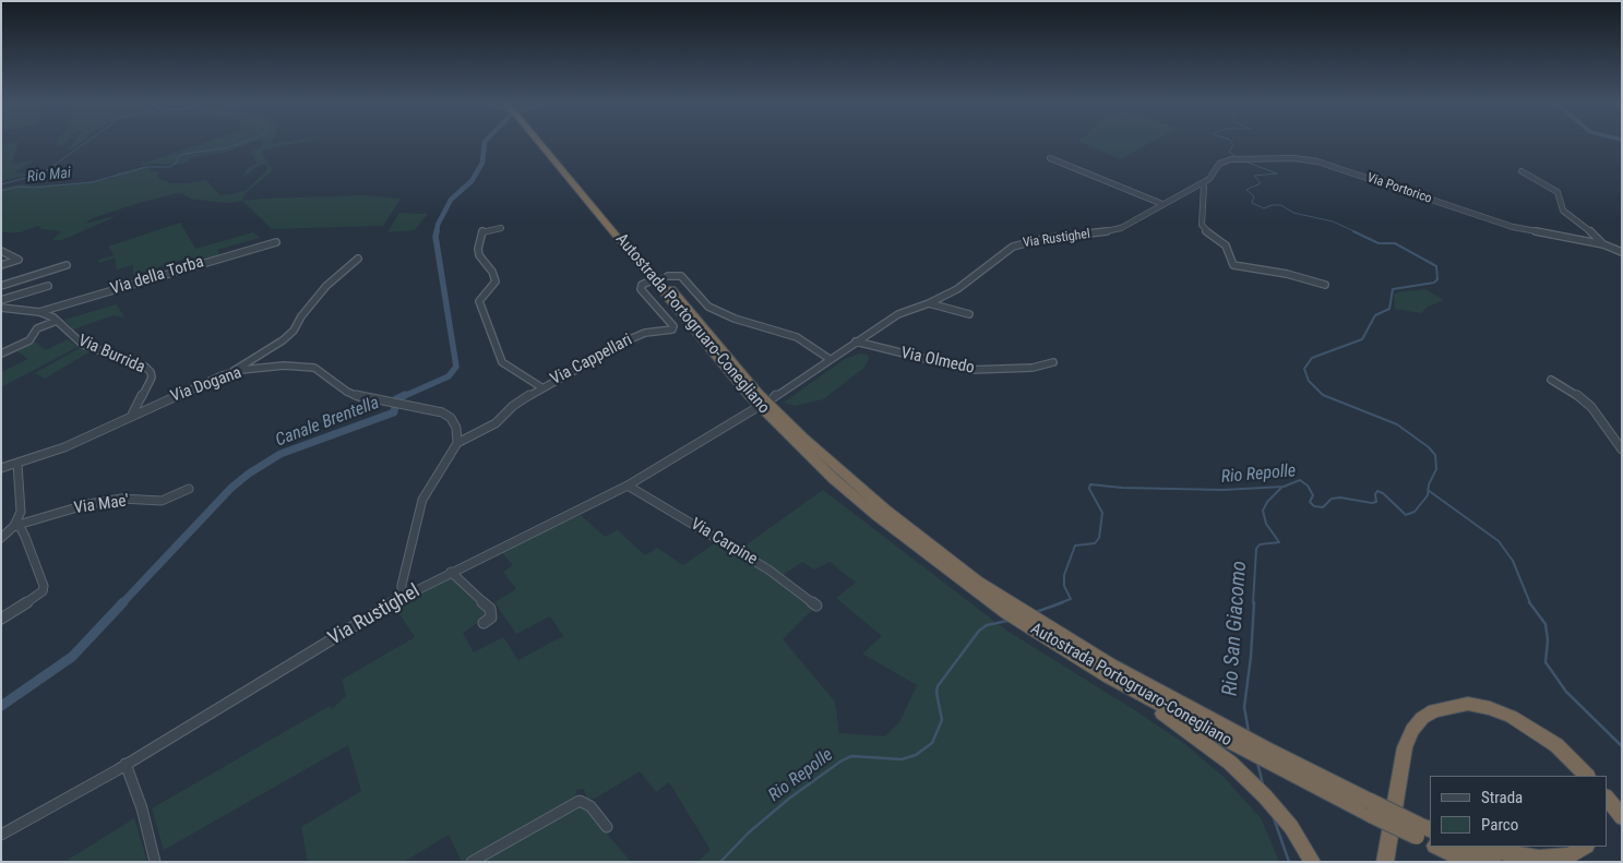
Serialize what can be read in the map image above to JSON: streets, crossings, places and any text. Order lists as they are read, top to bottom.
{
  "streets": {
    "highway": ["Autostrada Portogruaro-Conegliano"],
    "street": [
      "Via Portorico",
      "Via Rustighel",
      "Via della Torba",
      "Via Burrida",
      "Via Cappellari",
      "Via Olmedo",
      "Via Dogana",
      "Via Mae'",
      "Via Carpine"
    ]
  },
  "crossings": [
    ["Via Portorico", "Via Rustighel"],
    ["Via Rustighel", "Via Olmedo"],
    ["Via Rustighel", "Via Carpine"],
    ["Via della Torba", "Via Burrida"],
    ["Via Burrida", "Via Dogana"],
    ["Via Cappellari", "Via Dogana"]
  ],
  "water": [
    "Rio Mai",
    "Canale Brentella",
    "Rio Repolle",
    "Rio San Giacomo"
  ],
  "legend": ["Strada", "Parco"]
}
